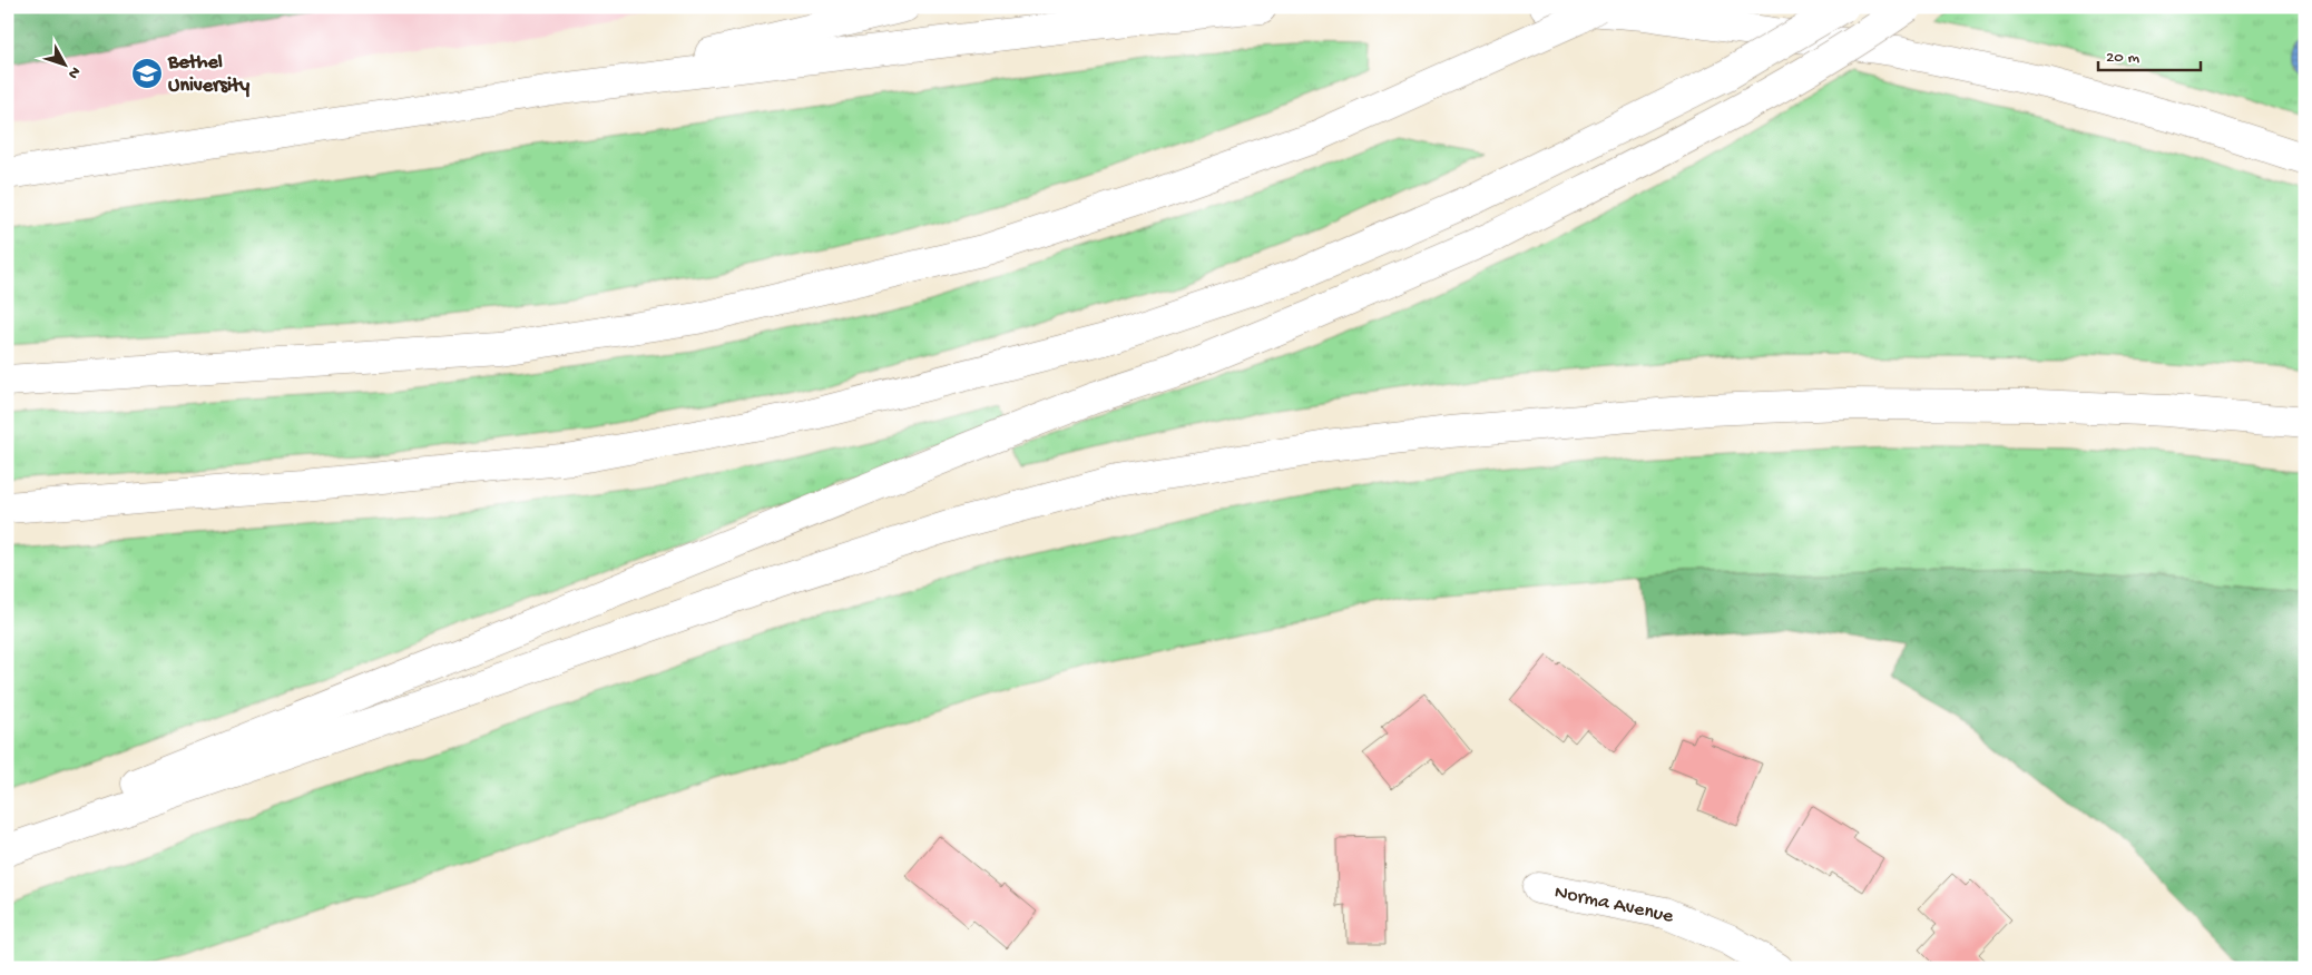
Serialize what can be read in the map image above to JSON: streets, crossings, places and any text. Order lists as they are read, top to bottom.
{
  "streets": {
    "main road": ["Norma Avenue"]
  },
  "places": {
    "school or university": ["Bethel University"]
  },
  "scale_bar": "20 m",
  "north": "bottom right"
}
